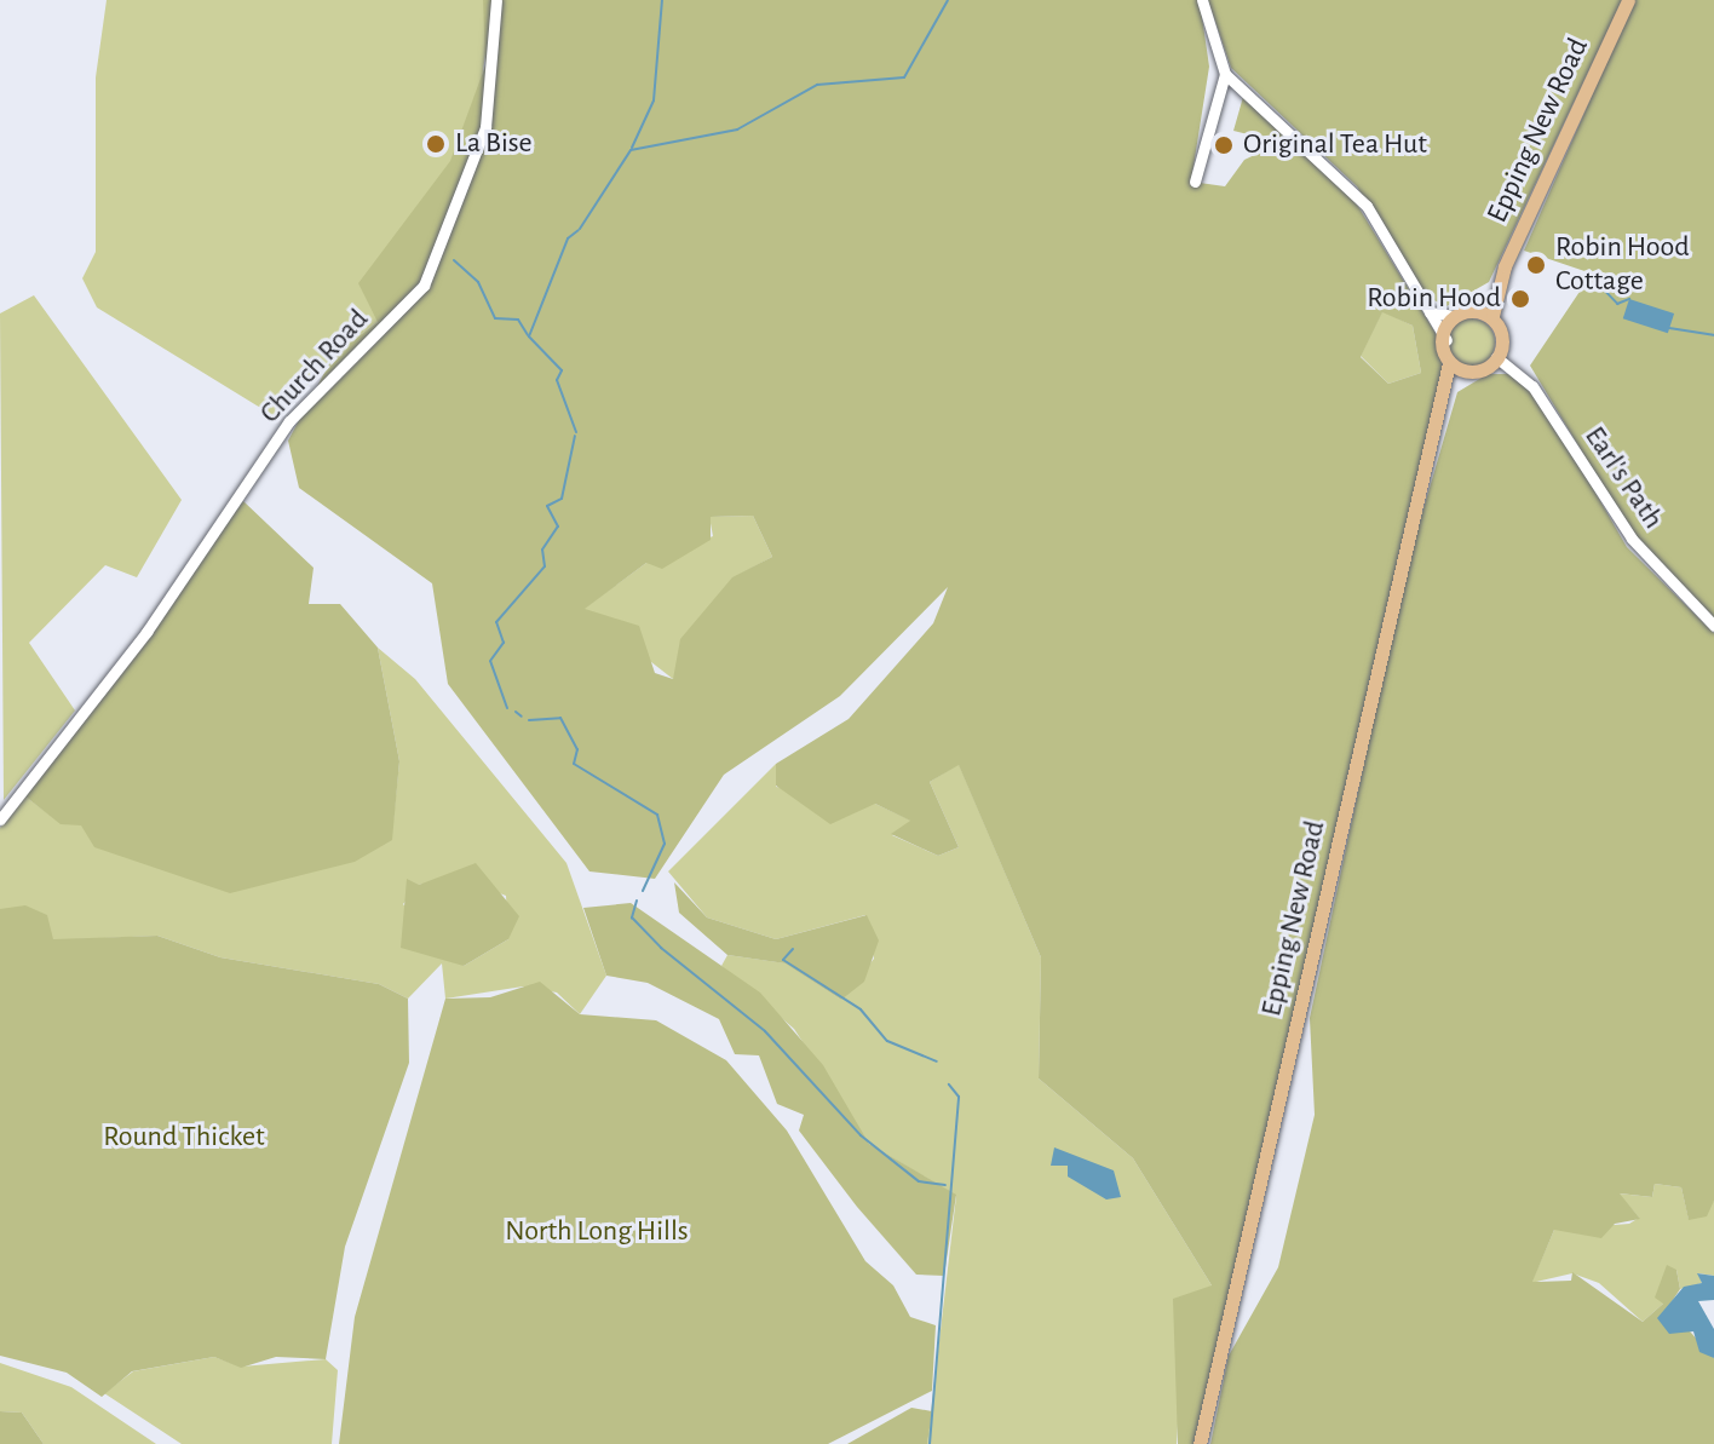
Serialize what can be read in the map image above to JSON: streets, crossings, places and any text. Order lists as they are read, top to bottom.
{
  "streets": {
    "main road": ["Epping New Road"],
    "street": ["Church Road", "Earl's Path"]
  },
  "crossings": [
    ["Epping New Road", "Earl's Path"]
  ],
  "parks": ["Round Thicket", "North Long Hills"],
  "places": [
    "La Bise",
    "Original Tea Hut",
    "Robin Hood Cottage",
    "Robin Hood"
  ]
}
